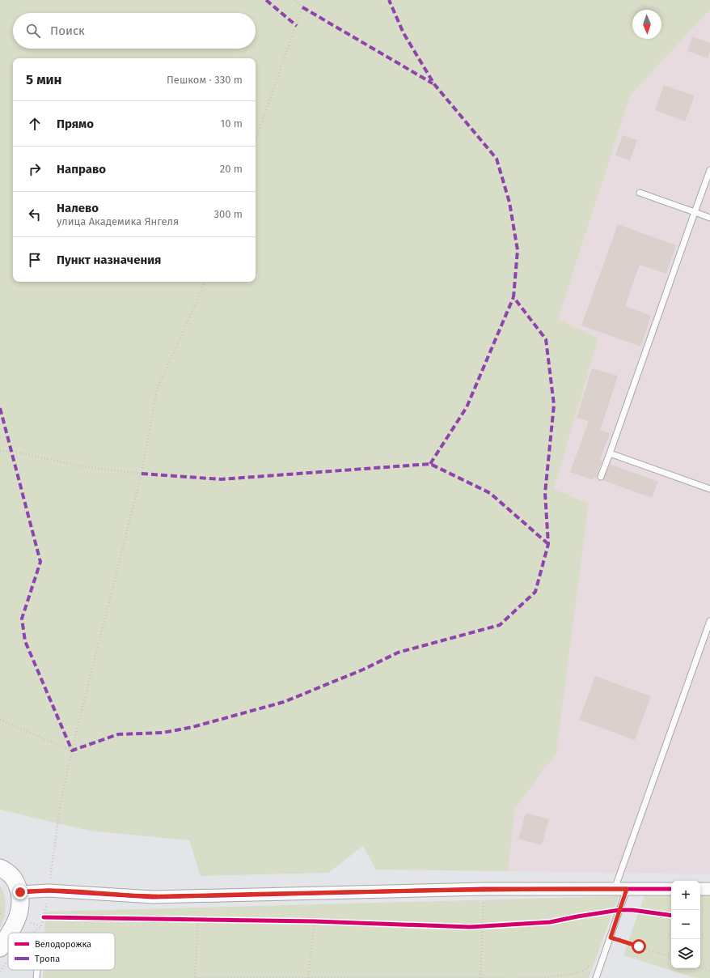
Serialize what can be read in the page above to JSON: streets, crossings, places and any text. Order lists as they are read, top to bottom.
{
  "legend": ["Велодорожка", "Тропа"],
  "north": "bottom",
  "page": {
    "search": "Поиск",
    "heading": ["5 мин", "Пешком · 330 m"],
    "list": [
      ["Прямо", "10 m"],
      ["Направо", "20 m"],
      ["Налево", "улица Академика Янгеля", "300 m"],
      "Пункт назначения"
    ],
    "map_buttons": ["+", "−"]
  }
}
